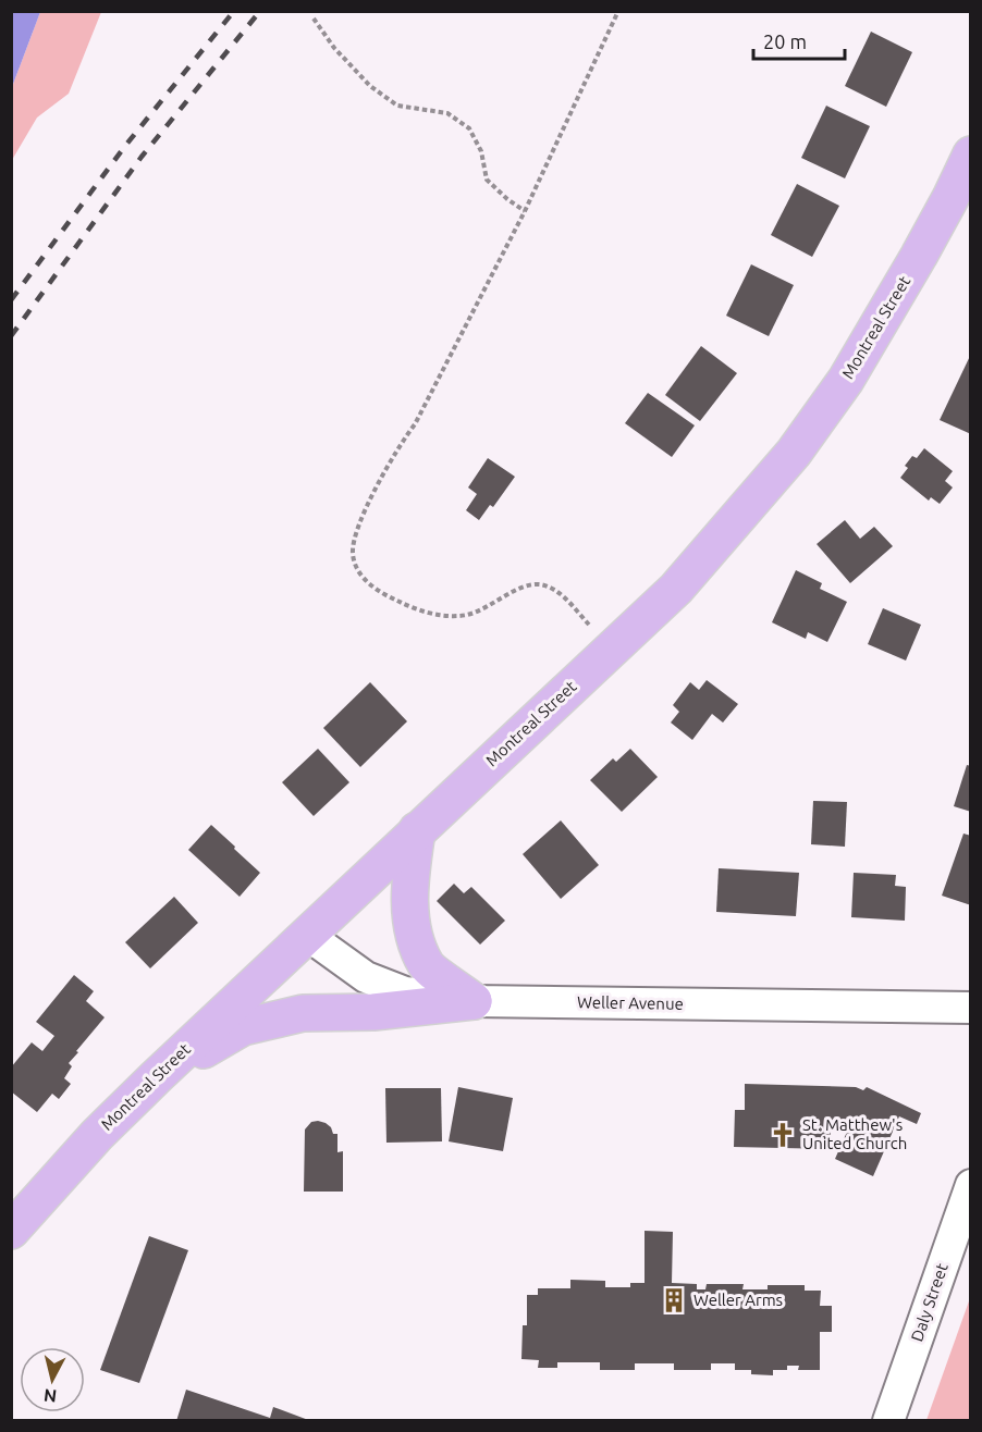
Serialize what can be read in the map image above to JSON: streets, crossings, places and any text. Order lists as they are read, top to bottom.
{
  "streets": {
    "main road": ["Montreal Street"],
    "street": ["Weller Avenue", "Daly Street"]
  },
  "crossings": [
    ["Montreal Street", "Weller Avenue"]
  ],
  "places": {
    "church": ["St. Matthew's United Church"],
    "building": ["Weller Arms"]
  },
  "scale_bar": "20 m",
  "north": "bottom"
}
